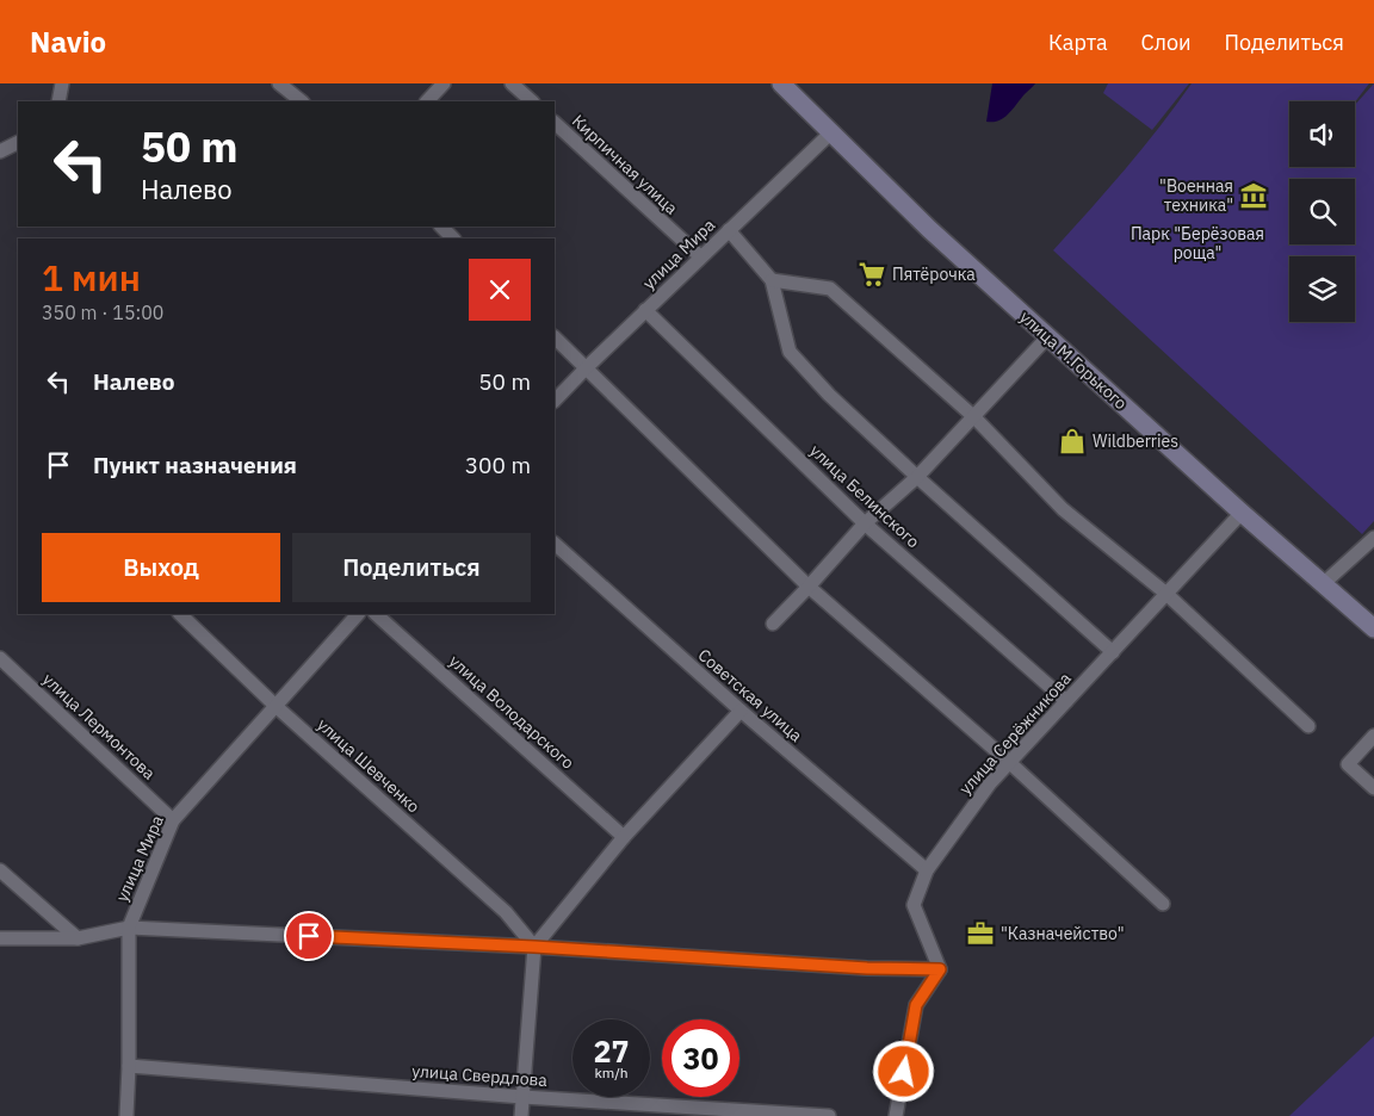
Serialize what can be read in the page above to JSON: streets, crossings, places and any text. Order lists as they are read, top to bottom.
{
  "streets": {
    "main road": ["улица М.Горького"],
    "street": [
      "Кирпичная улица",
      "улица Мира",
      "улица Белинского",
      "Советская улица",
      "улица Володарского",
      "улица Лермонтова",
      "улица Серёжникова",
      "улица Шевченко",
      "улица Свердлова"
    ]
  },
  "crossings": [
    ["Кирпичная улица", "улица Мира"],
    ["улица Мира", "улица М.Горького"],
    ["улица Мира", "улица Белинского"],
    ["улица Мира", "улица Лермонтова"],
    ["улица Мира", "улица Шевченко"],
    ["улица Мира", "улица Свердлова"],
    ["улица М.Горького", "улица Серёжникова"],
    ["улица Белинского", "улица Серёжникова"],
    ["Советская улица", "улица Серёжникова"]
  ],
  "parks": ["Парк \"Берёзовая роща\""],
  "places": {
    "museum": ["\"Военная техника\""],
    "supermarket": ["Пятёрочка"],
    "shop": ["Wildberries"],
    "office": ["\"Казначейство\""]
  },
  "page": {
    "header": "Navio",
    "nav": ["Карта", "Слои", "Поделиться"],
    "turn": ["50 m", "Налево"],
    "heading": ["1 мин", "350 m · 15:00"],
    "list": [
      {
        "name": "Налево",
        "value": "50 m"
      },
      {
        "name": "Пункт назначения",
        "value": "300 m"
      }
    ],
    "buttons": ["Выход", "Поделиться"],
    "speed": "27 km/h",
    "limit": "30"
  }
}
